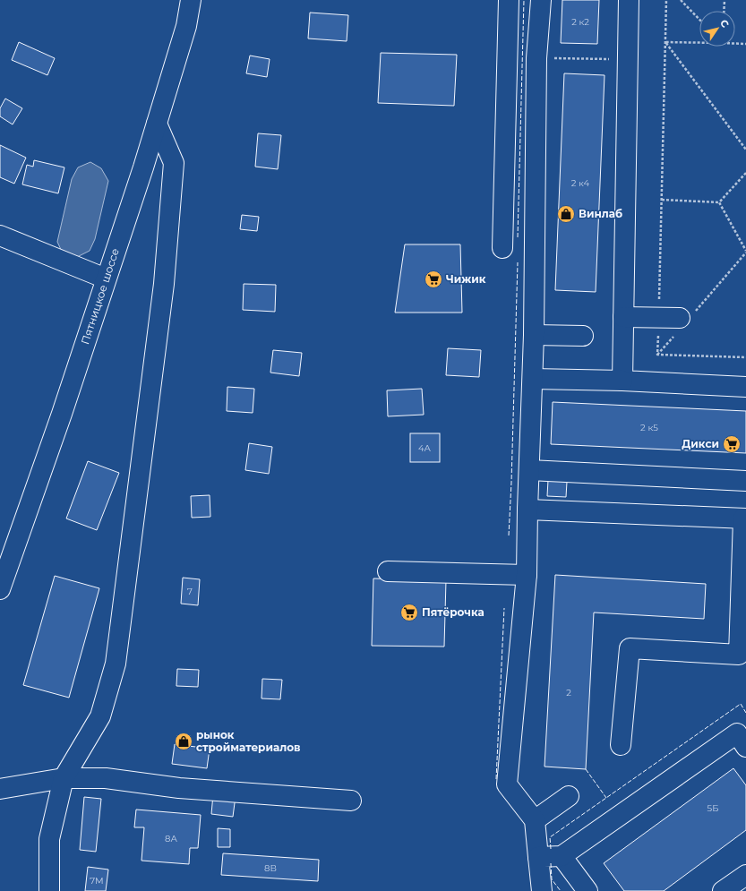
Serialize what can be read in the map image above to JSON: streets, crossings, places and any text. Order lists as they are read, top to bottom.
{
  "streets": {
    "main road": ["Пятницкое шоссе"]
  },
  "places": {
    "shop": ["Винлаб", "рынок стройматериалов"],
    "supermarket": ["Чижик", "Дикси", "Пятёрочка"]
  },
  "house_numbers": [
    "2 к2",
    "2 к4",
    "2 к5",
    "4А",
    "7",
    "2",
    "5Б",
    "8А",
    "8В",
    "7М"
  ],
  "north": "top right"
}
